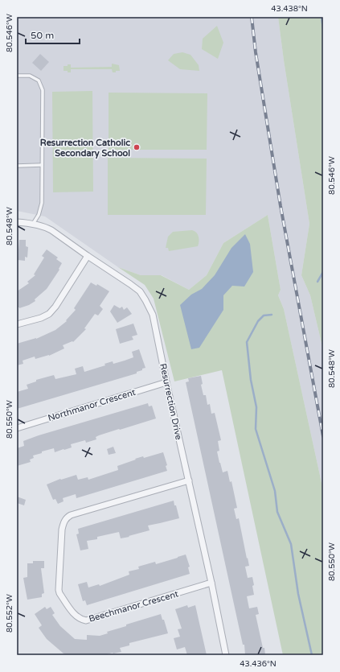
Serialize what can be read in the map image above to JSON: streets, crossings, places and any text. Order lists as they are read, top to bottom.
{
  "streets": {
    "street": ["Resurrection Drive", "Northmanor Crescent", "Beechmanor Crescent"]
  },
  "crossings": [
    ["Resurrection Drive", "Northmanor Crescent"],
    ["Resurrection Drive", "Beechmanor Crescent"]
  ],
  "places": ["Resurrection Catholic Secondary School"],
  "scale_bar": "50 m",
  "coordinates": [
    "43.438°N",
    "80.546°W",
    "80.548°W",
    "80.550°W",
    "80.552°W",
    "43.436°N"
  ]
}
